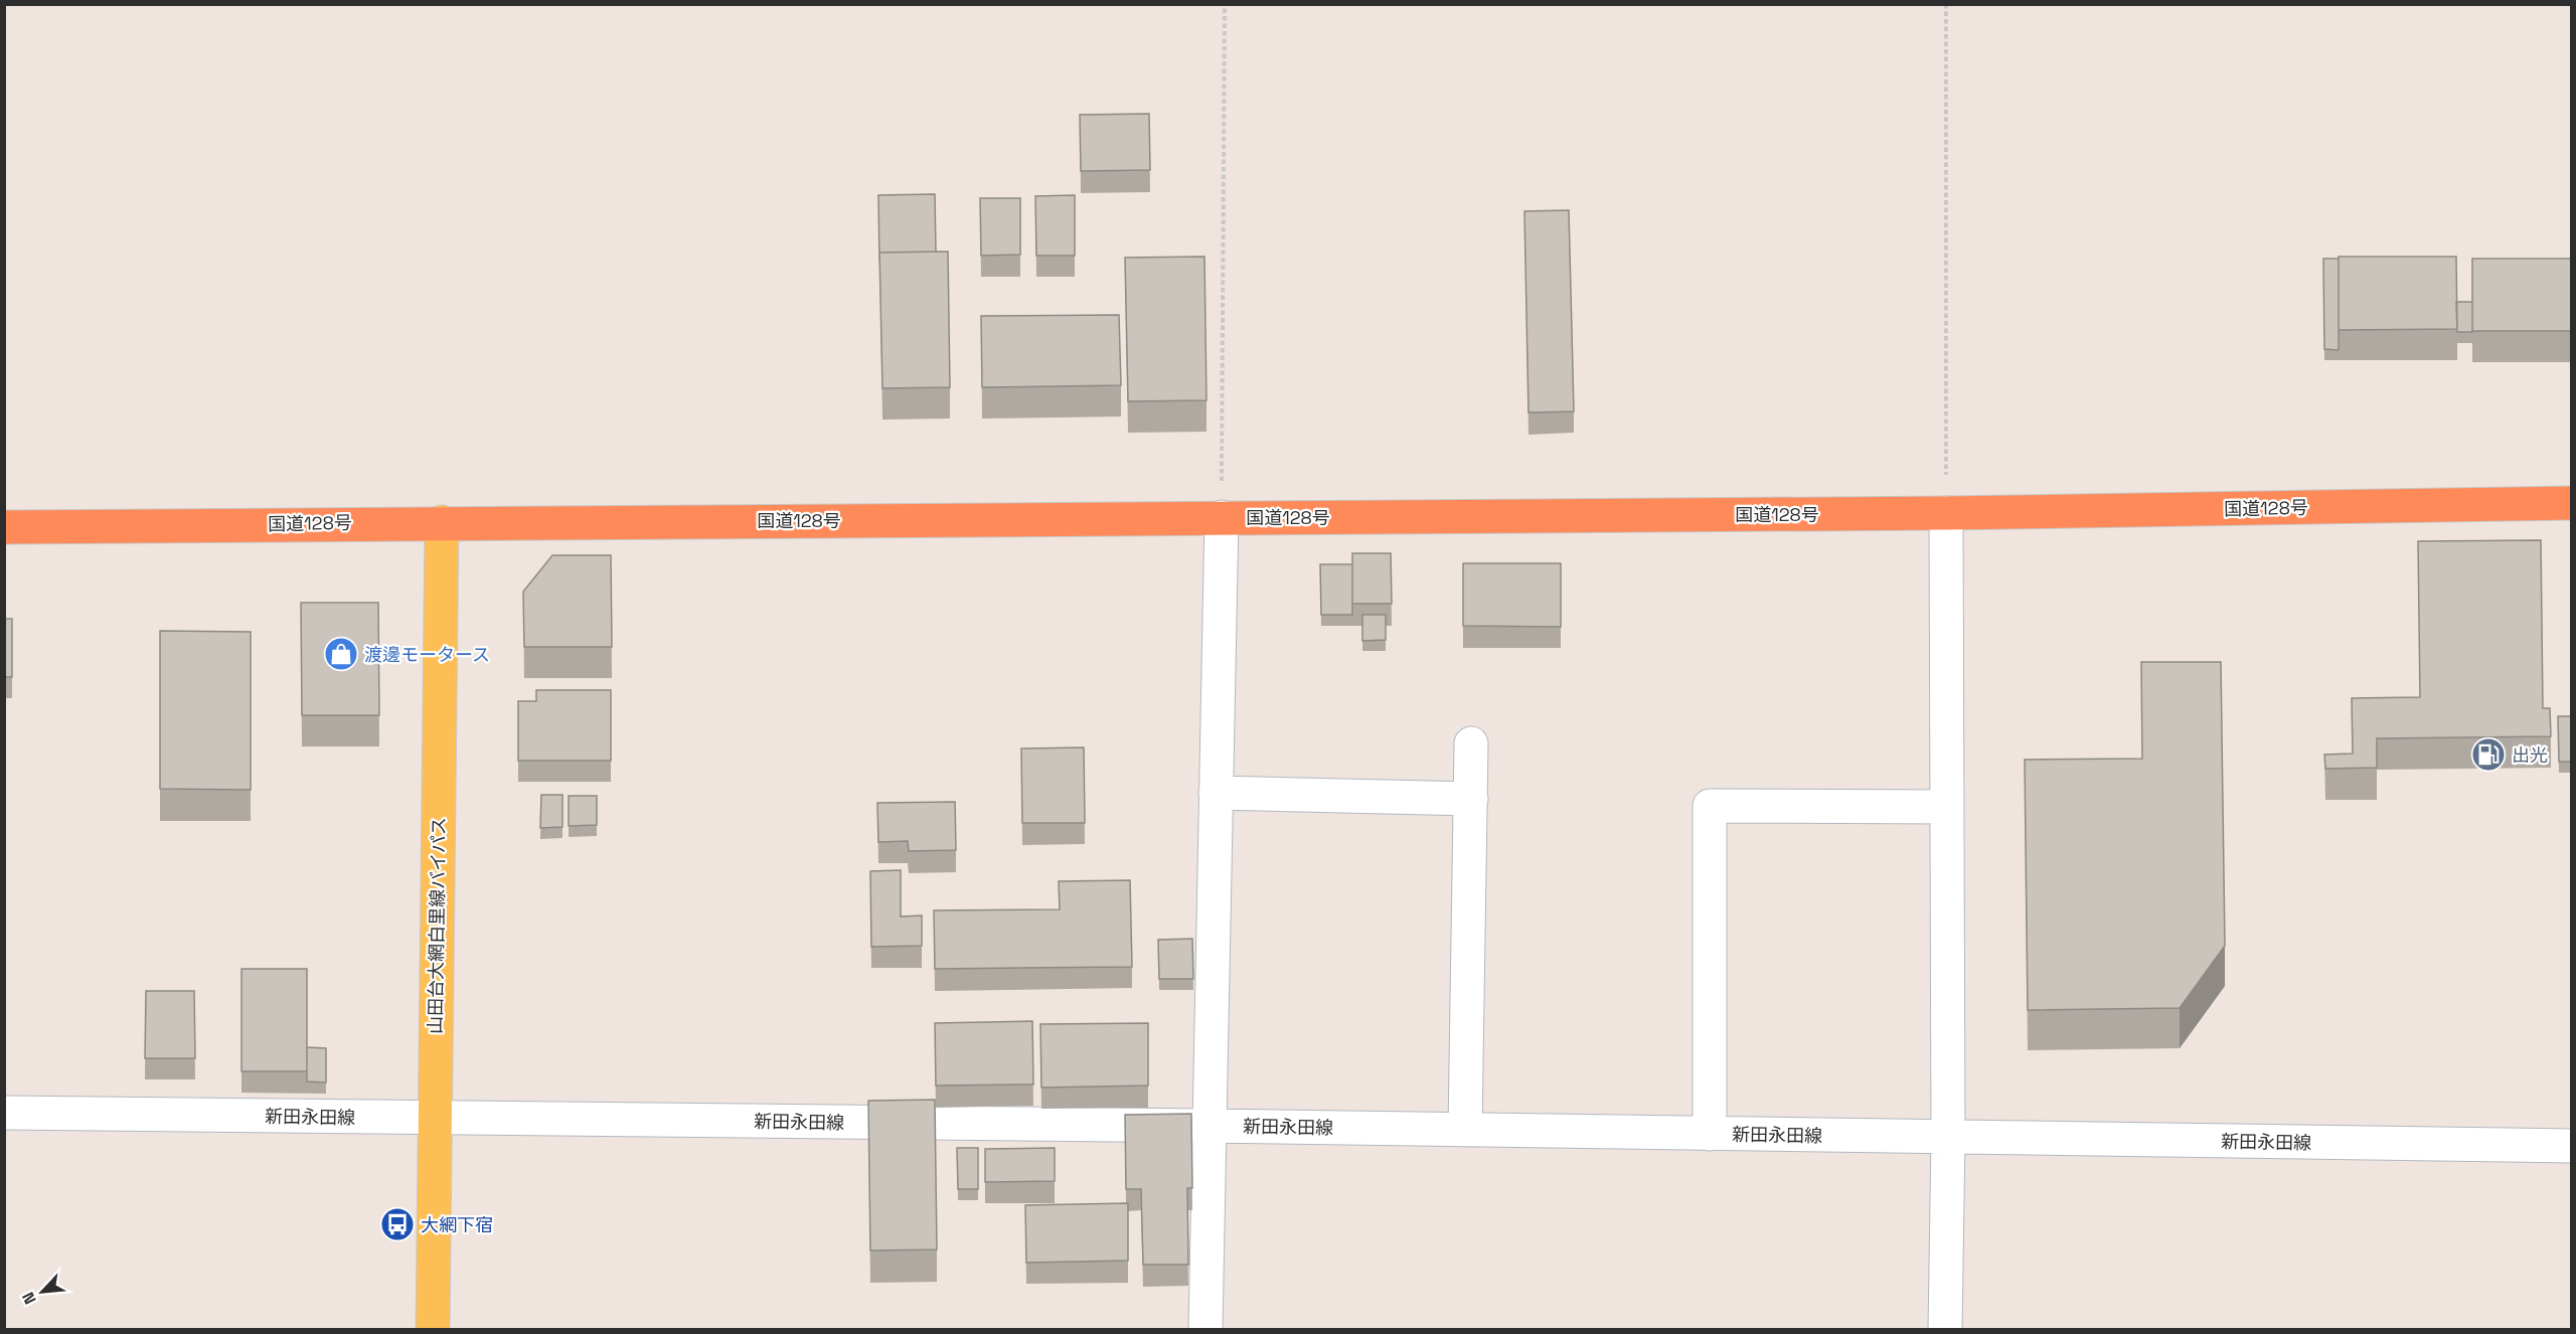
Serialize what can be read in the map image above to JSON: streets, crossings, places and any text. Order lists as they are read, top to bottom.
{
  "streets": {
    "highway": ["国道128号"],
    "main road": ["山田台大網白里線バイパス"],
    "street": ["新田永田線"]
  },
  "crossings": [
    ["国道128号", "山田台大網白里線バイパス"],
    ["山田台大網白里線バイパス", "新田永田線"]
  ],
  "places": {
    "shop": ["渡邊モータース"],
    "fuel station": ["出光"],
    "bus stop": ["大網下宿"]
  },
  "north": "bottom left"
}
